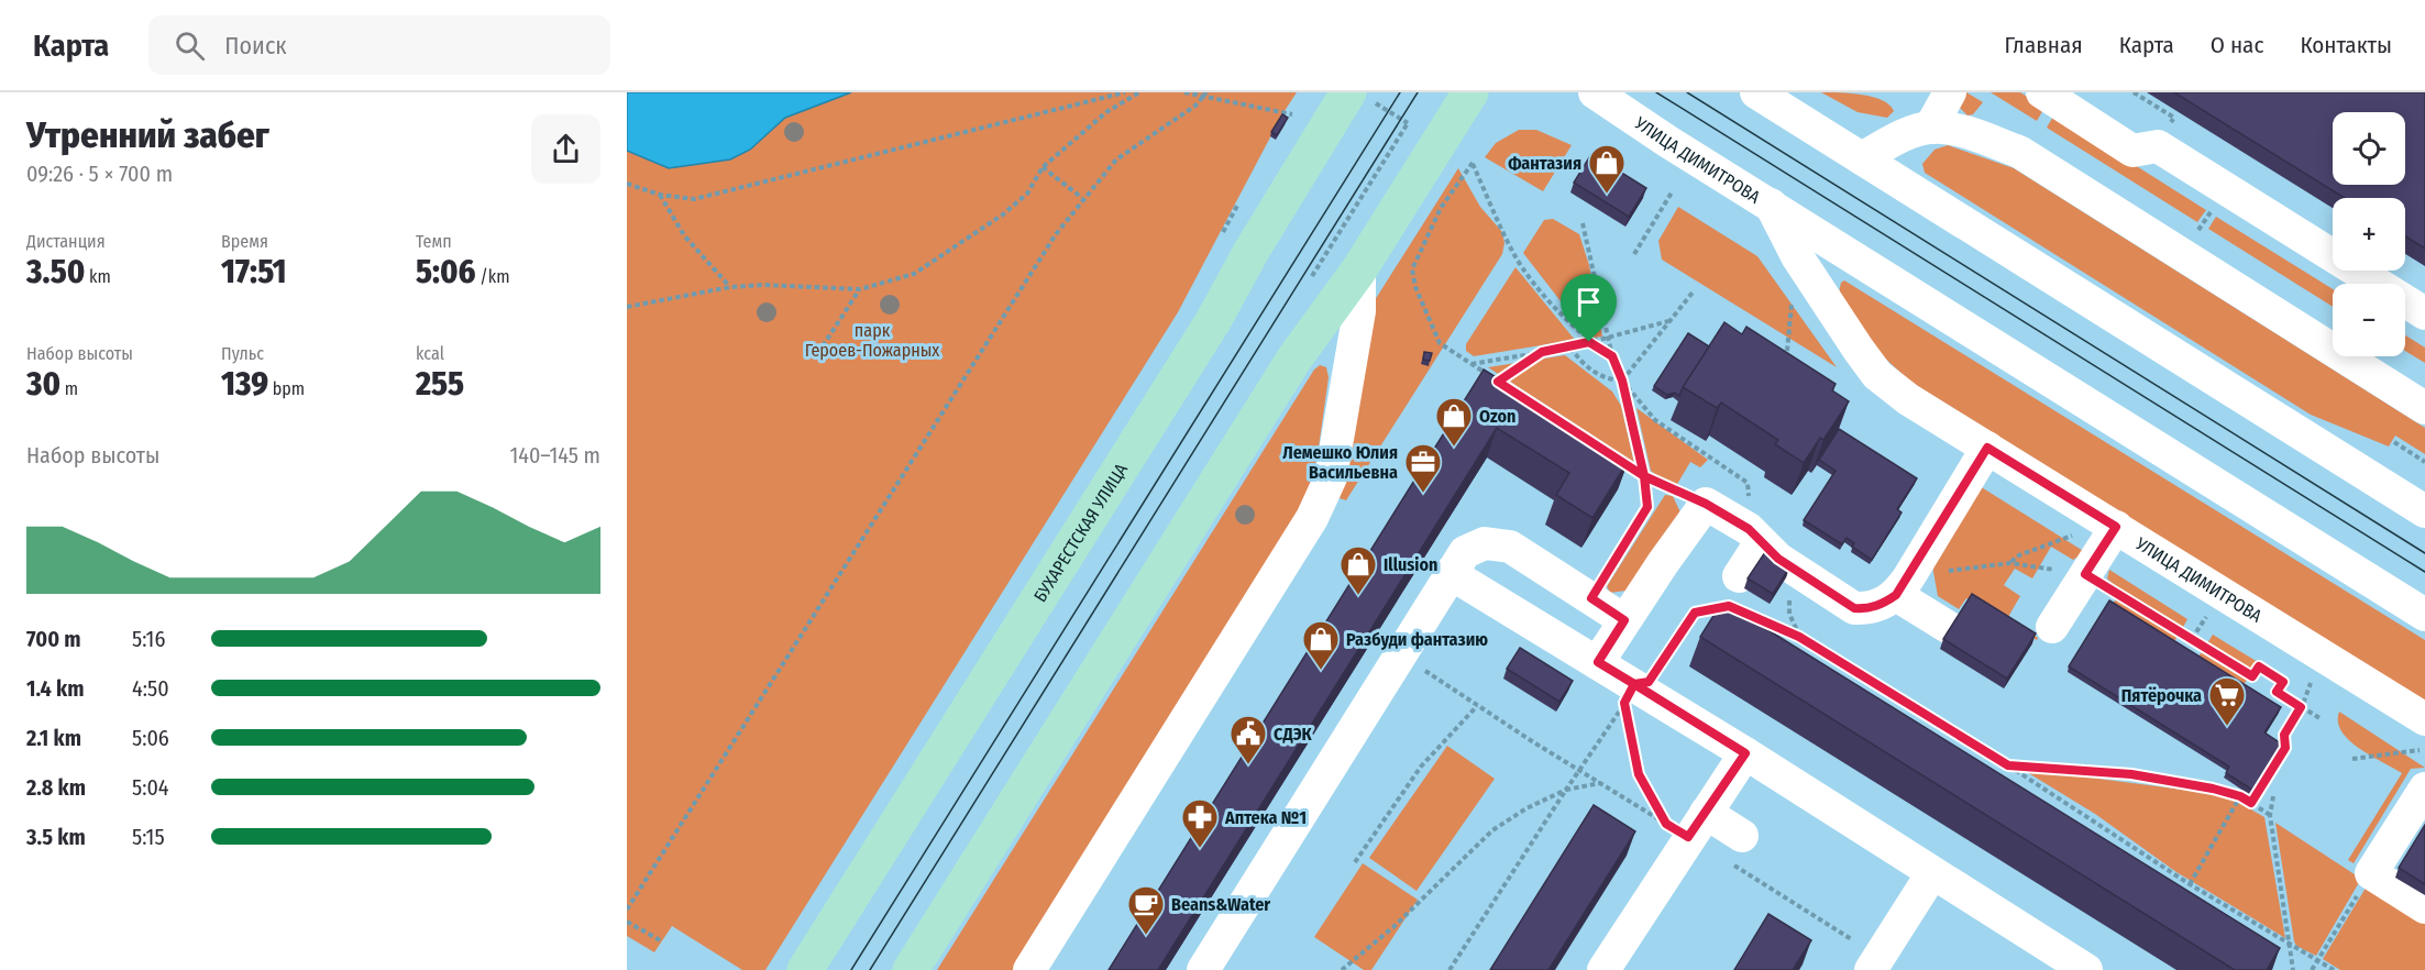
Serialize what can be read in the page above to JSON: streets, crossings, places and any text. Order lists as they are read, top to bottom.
{
  "streets": {
    "main road": ["БУХАРЕСТСКАЯ УЛИЦА"],
    "street": ["УЛИЦА ДИМИТРОВА"]
  },
  "parks": ["парк Героев-Пожарных"],
  "places": {
    "shop": [
      "Фантазия",
      "Ozon",
      "Illusion",
      "Разбуди фантазию"
    ],
    "office": ["Лемешко Юлия Васильевна"],
    "supermarket": ["Пятёрочка"],
    "public building": ["СДЭК"],
    "pharmacy": ["Аптека №1"],
    "cafe": ["Beans&Water"]
  },
  "page": {
    "header": "Карта",
    "search": "Поиск",
    "nav": [
      "Главная",
      "Карта",
      "О нас",
      "Контакты"
    ],
    "heading": ["Утренний забег", "09:26 · 5 × 700 m"],
    "map_buttons": ["+", "−"],
    "stats": [
      ["Дистанция", "3.50 km"],
      ["Время", "17:51"],
      ["Темп", "5:06 /km"],
      ["Набор высоты", "30 m"],
      ["Пульс", "139 bpm"],
      ["kcal", "255"]
    ],
    "chart": ["Набор высоты", "140–145 m"],
    "list": [
      {
        "name": "700 m",
        "note": "5:16"
      },
      {
        "name": "1.4 km",
        "note": "4:50"
      },
      {
        "name": "2.1 km",
        "note": "5:06"
      },
      {
        "name": "2.8 km",
        "note": "5:04"
      },
      {
        "name": "3.5 km",
        "note": "5:15"
      }
    ]
  }
}
